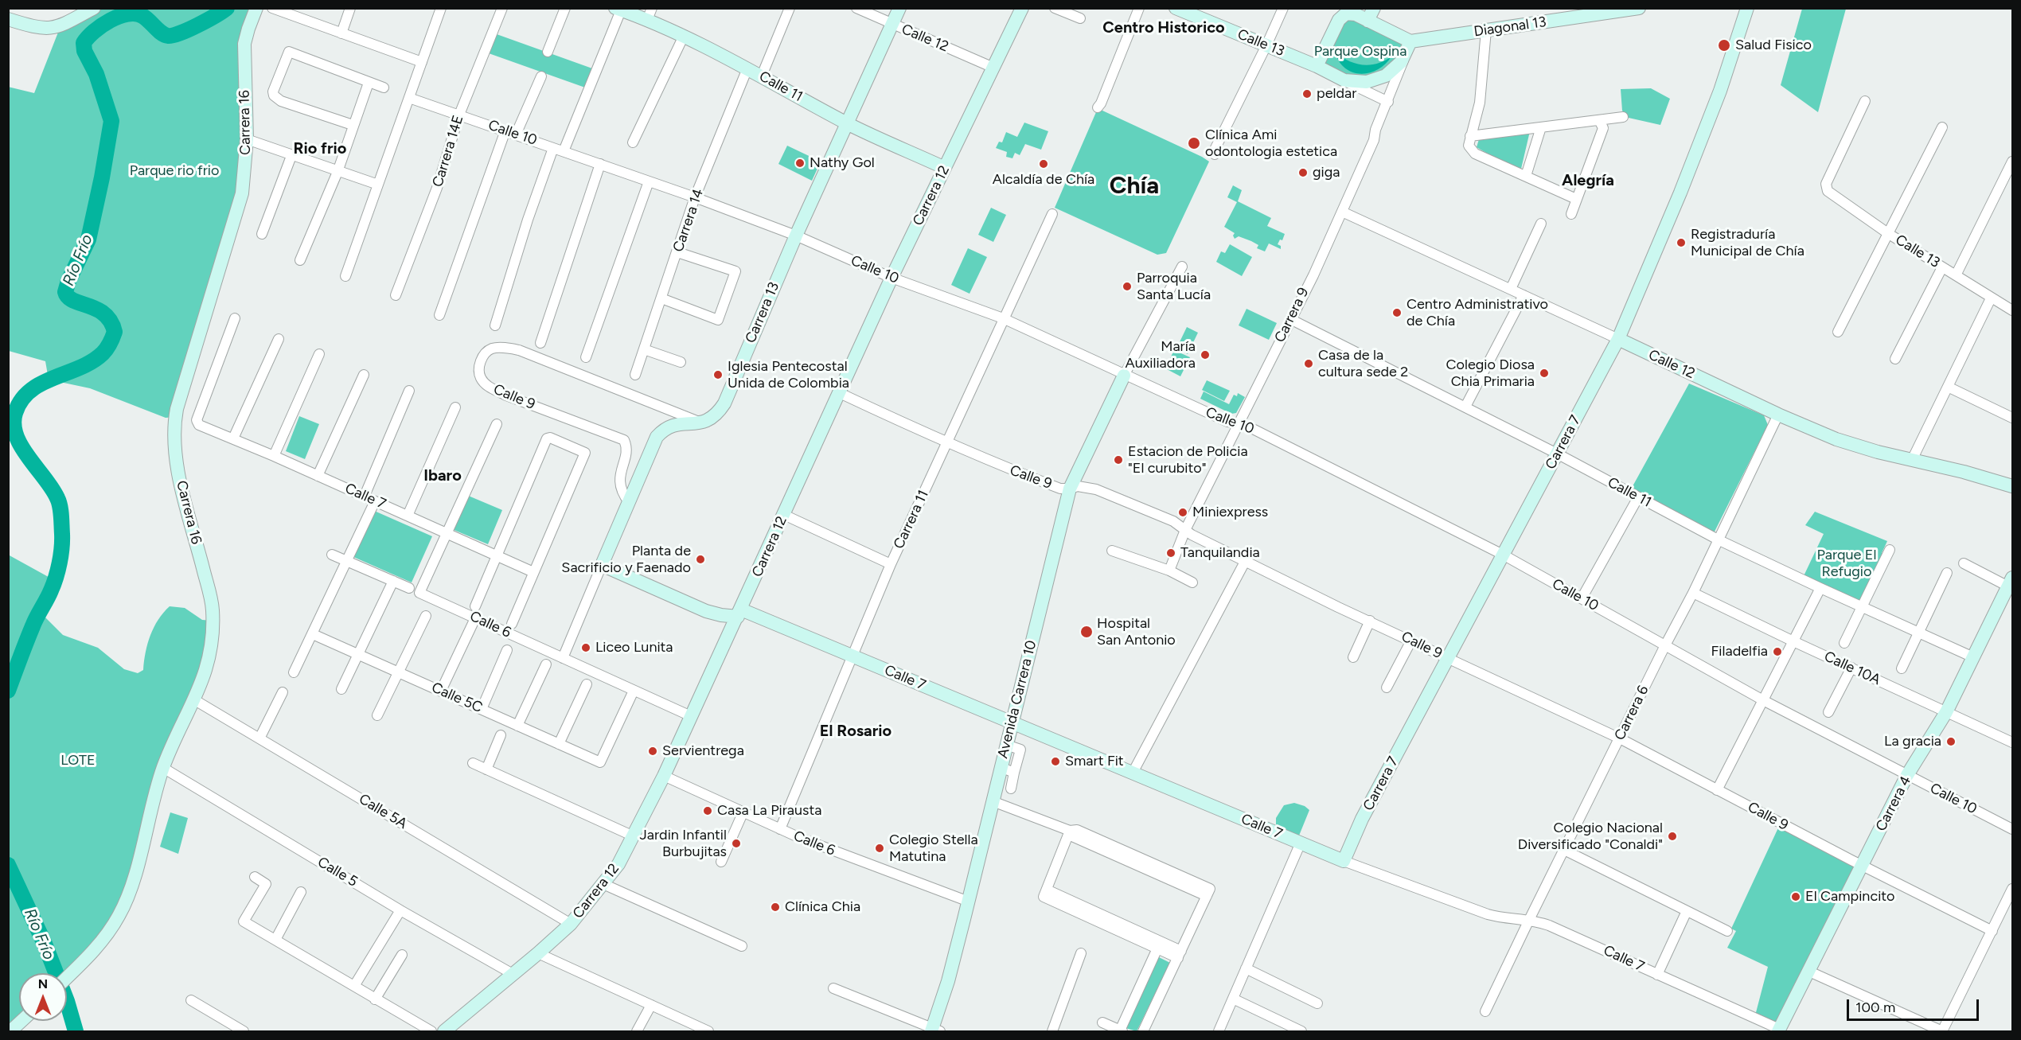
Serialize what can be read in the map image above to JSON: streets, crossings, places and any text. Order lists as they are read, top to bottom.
{
  "streets": {
    "street": [
      "Diagonal 13",
      "Calle 12",
      "Calle 13",
      "Calle 11",
      "Carrera 16",
      "Calle 10",
      "Carrera 14E",
      "Carrera 12",
      "Carrera 14",
      "Carrera 13",
      "Carrera 9",
      "Calle 9",
      "Carrera 7",
      "Calle 7",
      "Carrera 11",
      "Calle 6",
      "Calle 10A",
      "Calle 5C",
      "Avenida Carrera 10",
      "Carrera 6",
      "Carrera 4",
      "Calle 5A",
      "Calle 5"
    ]
  },
  "crossings": [
    ["Diagonal 13", "Calle 13"],
    ["Diagonal 13", "Carrera 9"],
    ["Calle 12", "Carrera 12"],
    ["Calle 12", "Carrera 13"],
    ["Calle 12", "Carrera 9"],
    ["Calle 12", "Carrera 7"],
    ["Calle 12", "Carrera 6"],
    ["Calle 13", "Carrera 9"],
    ["Calle 11", "Carrera 12"],
    ["Calle 11", "Carrera 14"],
    ["Calle 11", "Carrera 13"],
    ["Calle 11", "Carrera 9"],
    ["Calle 11", "Carrera 7"],
    ["Calle 11", "Carrera 6"],
    ["Calle 11", "Carrera 4"],
    ["Carrera 16", "Calle 5A"],
    ["Carrera 16", "Calle 5"],
    ["Calle 10", "Carrera 14E"],
    ["Calle 10", "Carrera 12"],
    ["Calle 10", "Carrera 14"],
    ["Calle 10", "Carrera 13"],
    ["Calle 10", "Carrera 9"],
    ["Calle 10", "Carrera 7"],
    ["Calle 10", "Carrera 11"],
    ["Calle 10", "Avenida Carrera 10"],
    ["Calle 10", "Carrera 6"],
    ["Calle 10", "Carrera 4"],
    ["Carrera 12", "Calle 9"],
    ["Carrera 12", "Calle 7"],
    ["Carrera 12", "Calle 6"],
    ["Carrera 12", "Calle 5A"],
    ["Carrera 12", "Calle 5"],
    ["Carrera 13", "Calle 9"],
    ["Carrera 9", "Calle 9"],
    ["Calle 9", "Carrera 7"],
    ["Calle 9", "Carrera 11"],
    ["Calle 9", "Avenida Carrera 10"],
    ["Calle 9", "Carrera 6"],
    ["Calle 9", "Carrera 4"],
    ["Carrera 7", "Calle 7"],
    ["Calle 7", "Carrera 11"],
    ["Calle 7", "Calle 6"],
    ["Calle 7", "Avenida Carrera 10"],
    ["Calle 7", "Carrera 6"],
    ["Calle 7", "Carrera 4"],
    ["Carrera 11", "Calle 6"],
    ["Calle 6", "Calle 5C"],
    ["Calle 6", "Avenida Carrera 10"],
    ["Calle 10A", "Carrera 6"],
    ["Calle 10A", "Carrera 4"]
  ],
  "districts": [
    "Centro Historico",
    "Rio frio",
    "Alegría",
    "Chía",
    "Ibaro",
    "El Rosario"
  ],
  "water": ["Río Frío"],
  "parks": [
    "Parque Ospina",
    "Parque rio frio",
    "Parque El Refugio",
    "LOTE"
  ],
  "places": [
    "Salud Fisico",
    "peldar",
    "Clínica Ami odontologia estetica",
    "Nathy Gol",
    "Alcaldía de Chía",
    "giga",
    "Registraduría Municipal de Chía",
    "Parroquia Santa Lucía",
    "Centro Administrativo de Chía",
    "María Auxiliadora",
    "Casa de la cultura sede 2",
    "Colegio Diosa Chia Primaria",
    "Iglesia Pentecostal Unida de Colombia",
    "Estacion de Policia \"El curubito\"",
    "Miniexpress",
    "Tanquilandia",
    "Planta de Sacrificio y Faenado",
    "Hospital San Antonio",
    "Liceo Lunita",
    "Filadelfia",
    "La gracia",
    "Servientrega",
    "Smart Fit",
    "Casa La Pirausta",
    "Colegio Nacional Diversificado \"Conaldi\"",
    "Jardin Infantil Burbujitas",
    "Colegio Stella Matutina",
    "El Campincito",
    "Clínica Chia"
  ],
  "scale_bar": "100 m",
  "north": "top"
}
